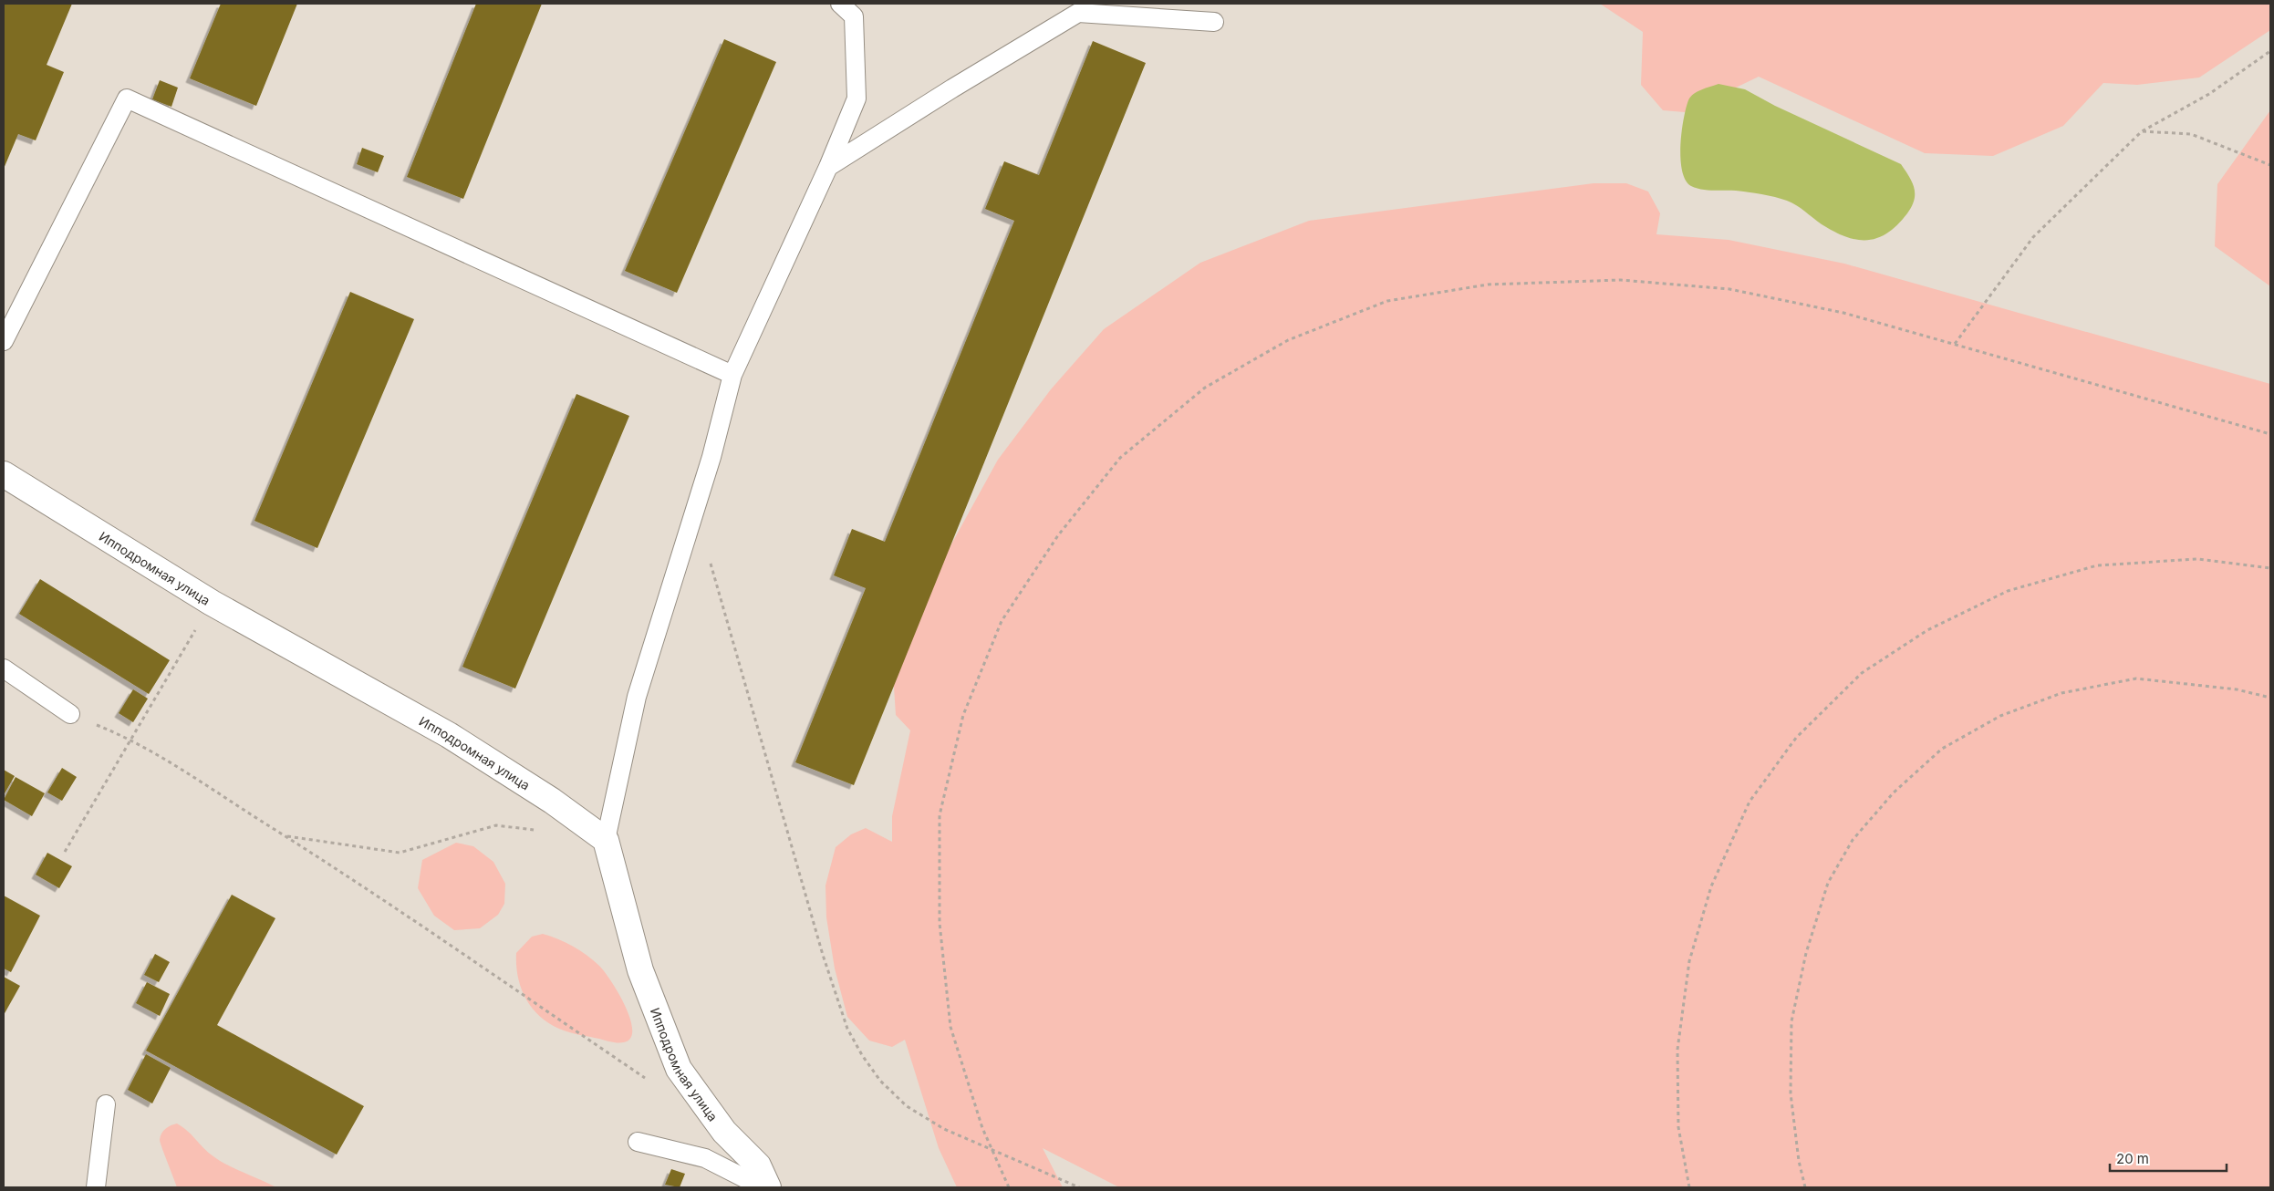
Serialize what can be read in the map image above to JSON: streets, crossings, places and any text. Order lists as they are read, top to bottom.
{
  "streets": {
    "street": ["Ипподромная улица"]
  },
  "scale_bar": "20 m"
}
